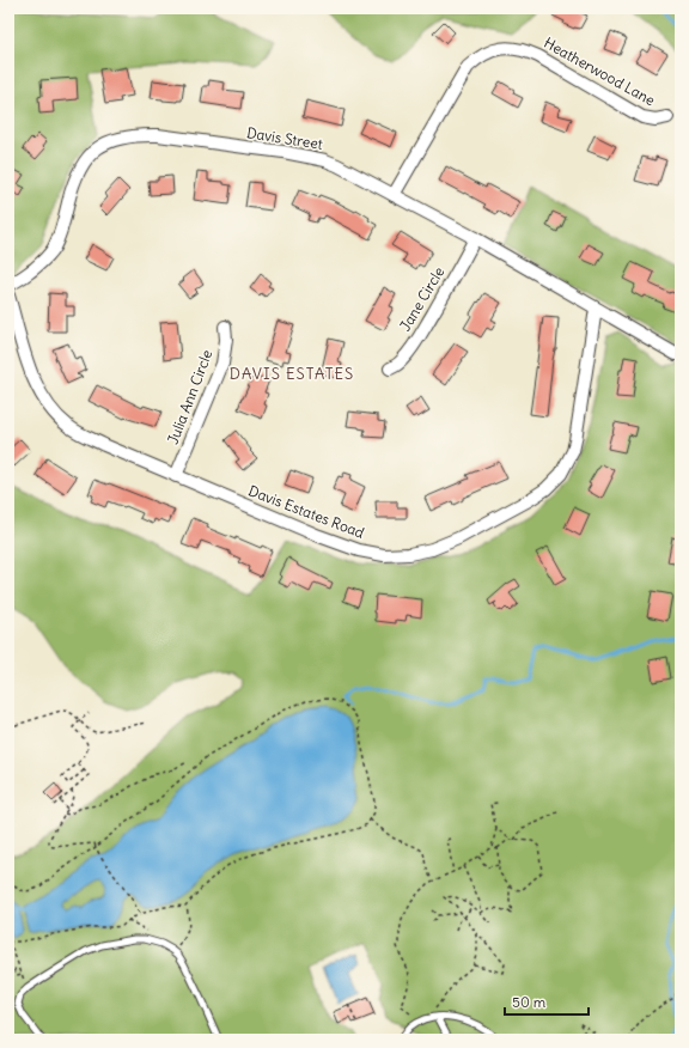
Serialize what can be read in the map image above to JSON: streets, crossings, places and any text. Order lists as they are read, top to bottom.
{
  "streets": {
    "street": [
      "Heatherwood Lane",
      "Davis Street",
      "Jane Circle",
      "Julia Ann Circle",
      "Davis Estates Road"
    ]
  },
  "crossings": [
    ["Heatherwood Lane", "Davis Street"],
    ["Davis Street", "Jane Circle"],
    ["Davis Street", "Davis Estates Road"],
    ["Julia Ann Circle", "Davis Estates Road"]
  ],
  "districts": ["DAVIS ESTATES"],
  "scale_bar": "50 m"
}
